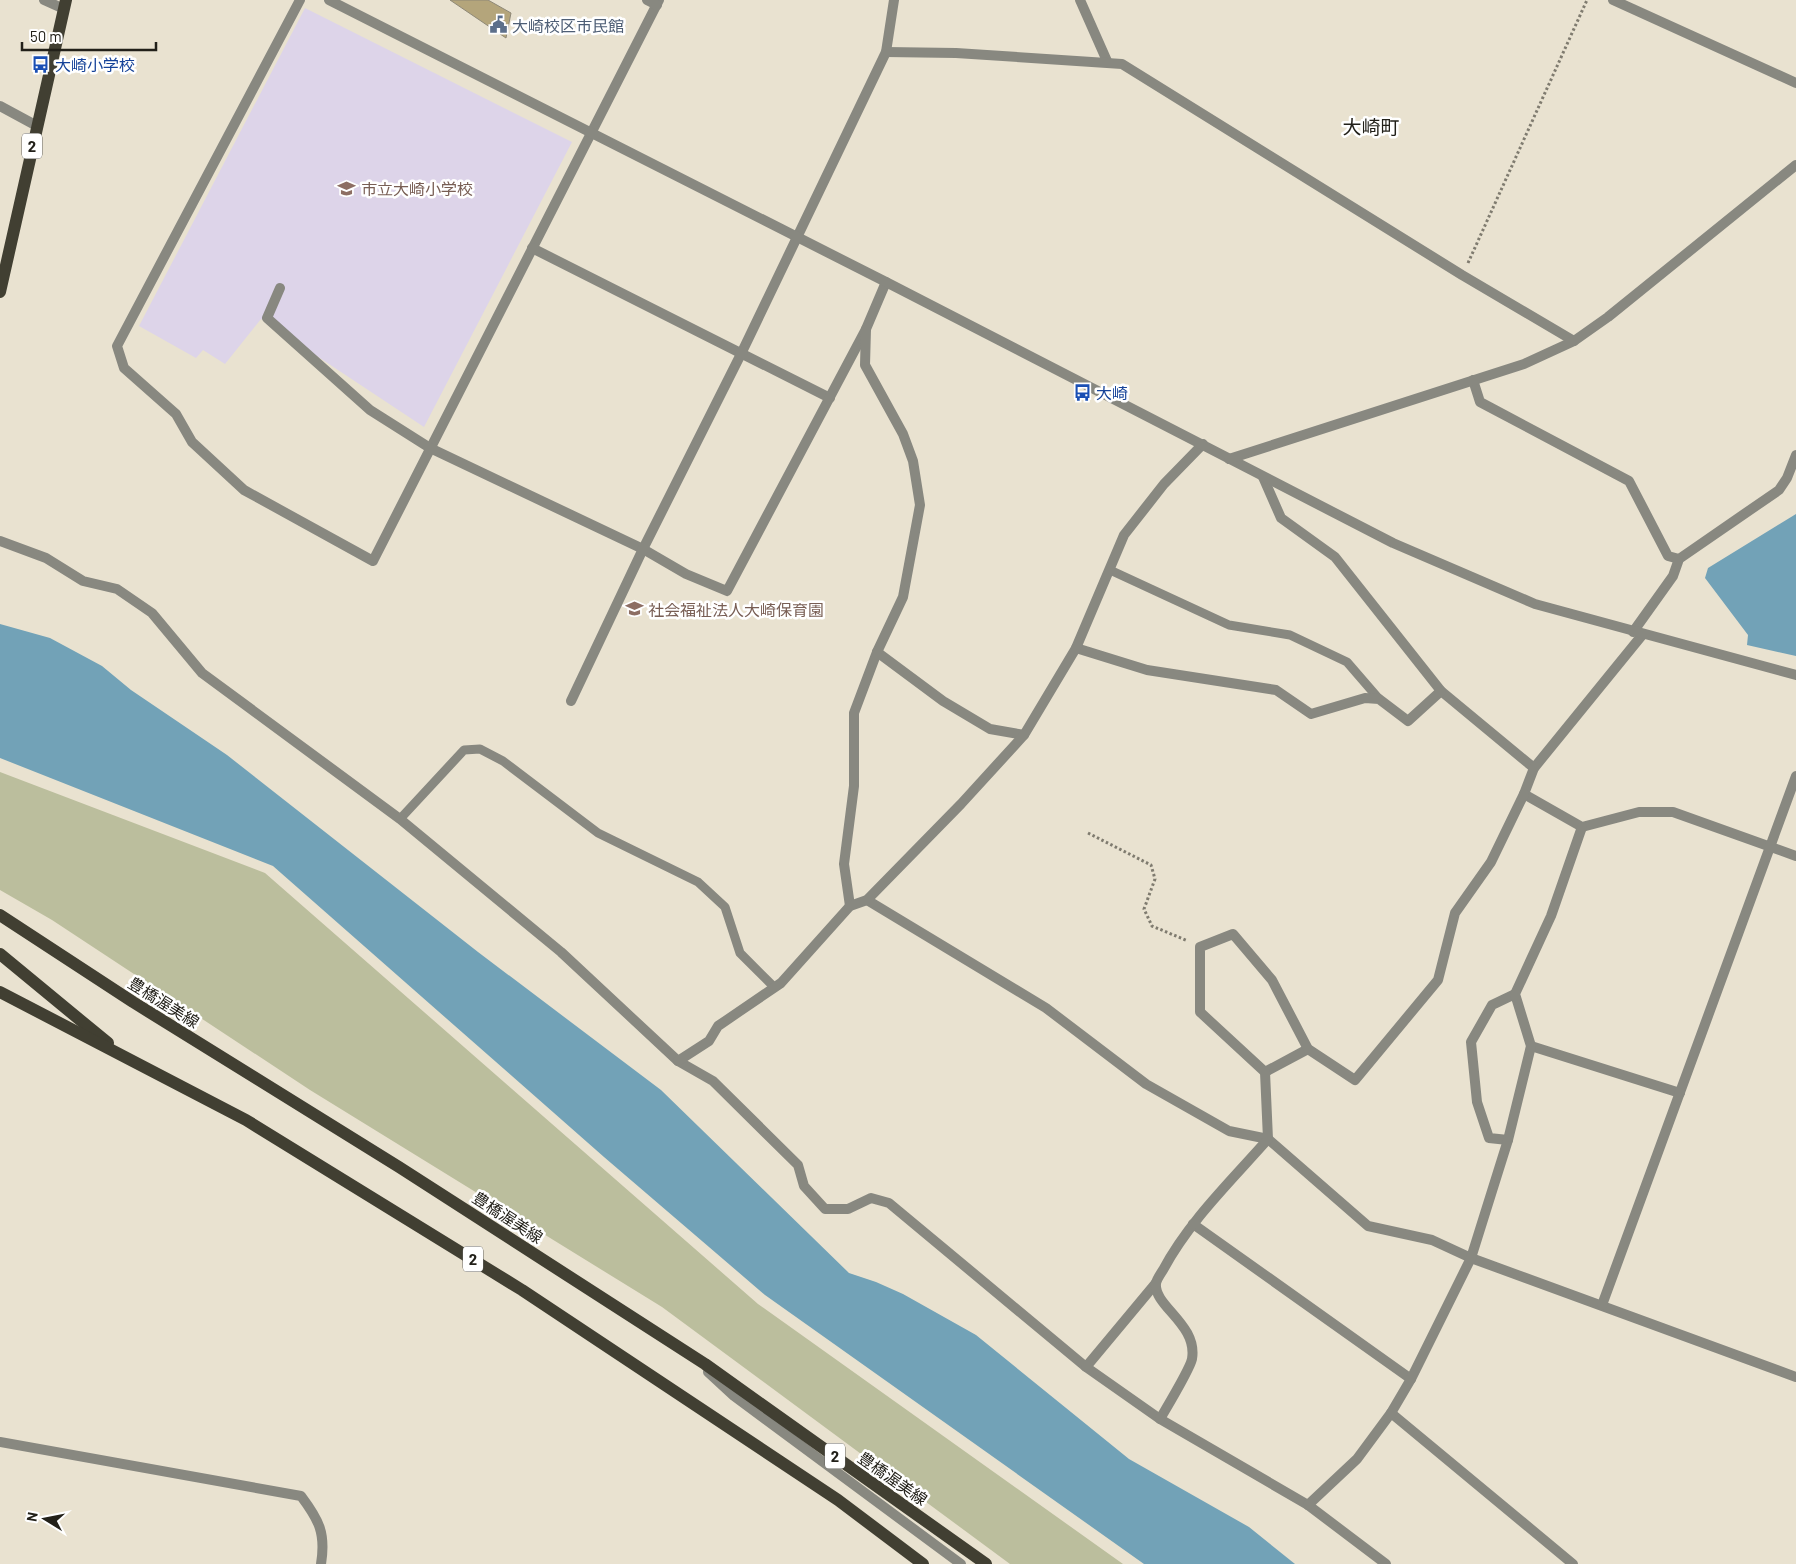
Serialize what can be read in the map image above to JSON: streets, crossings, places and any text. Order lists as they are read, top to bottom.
{
  "streets": {
    "main road": ["2", "豊橋渥美線"]
  },
  "districts": ["大崎町"],
  "places": {
    "public building": ["大崎校区市民館"],
    "bus stop": ["大崎小学校", "大崎"],
    "school or university": ["市立大崎小学校", "社会福祉法人大崎保育園"]
  },
  "scale_bar": "50 m",
  "north": "left"
}
